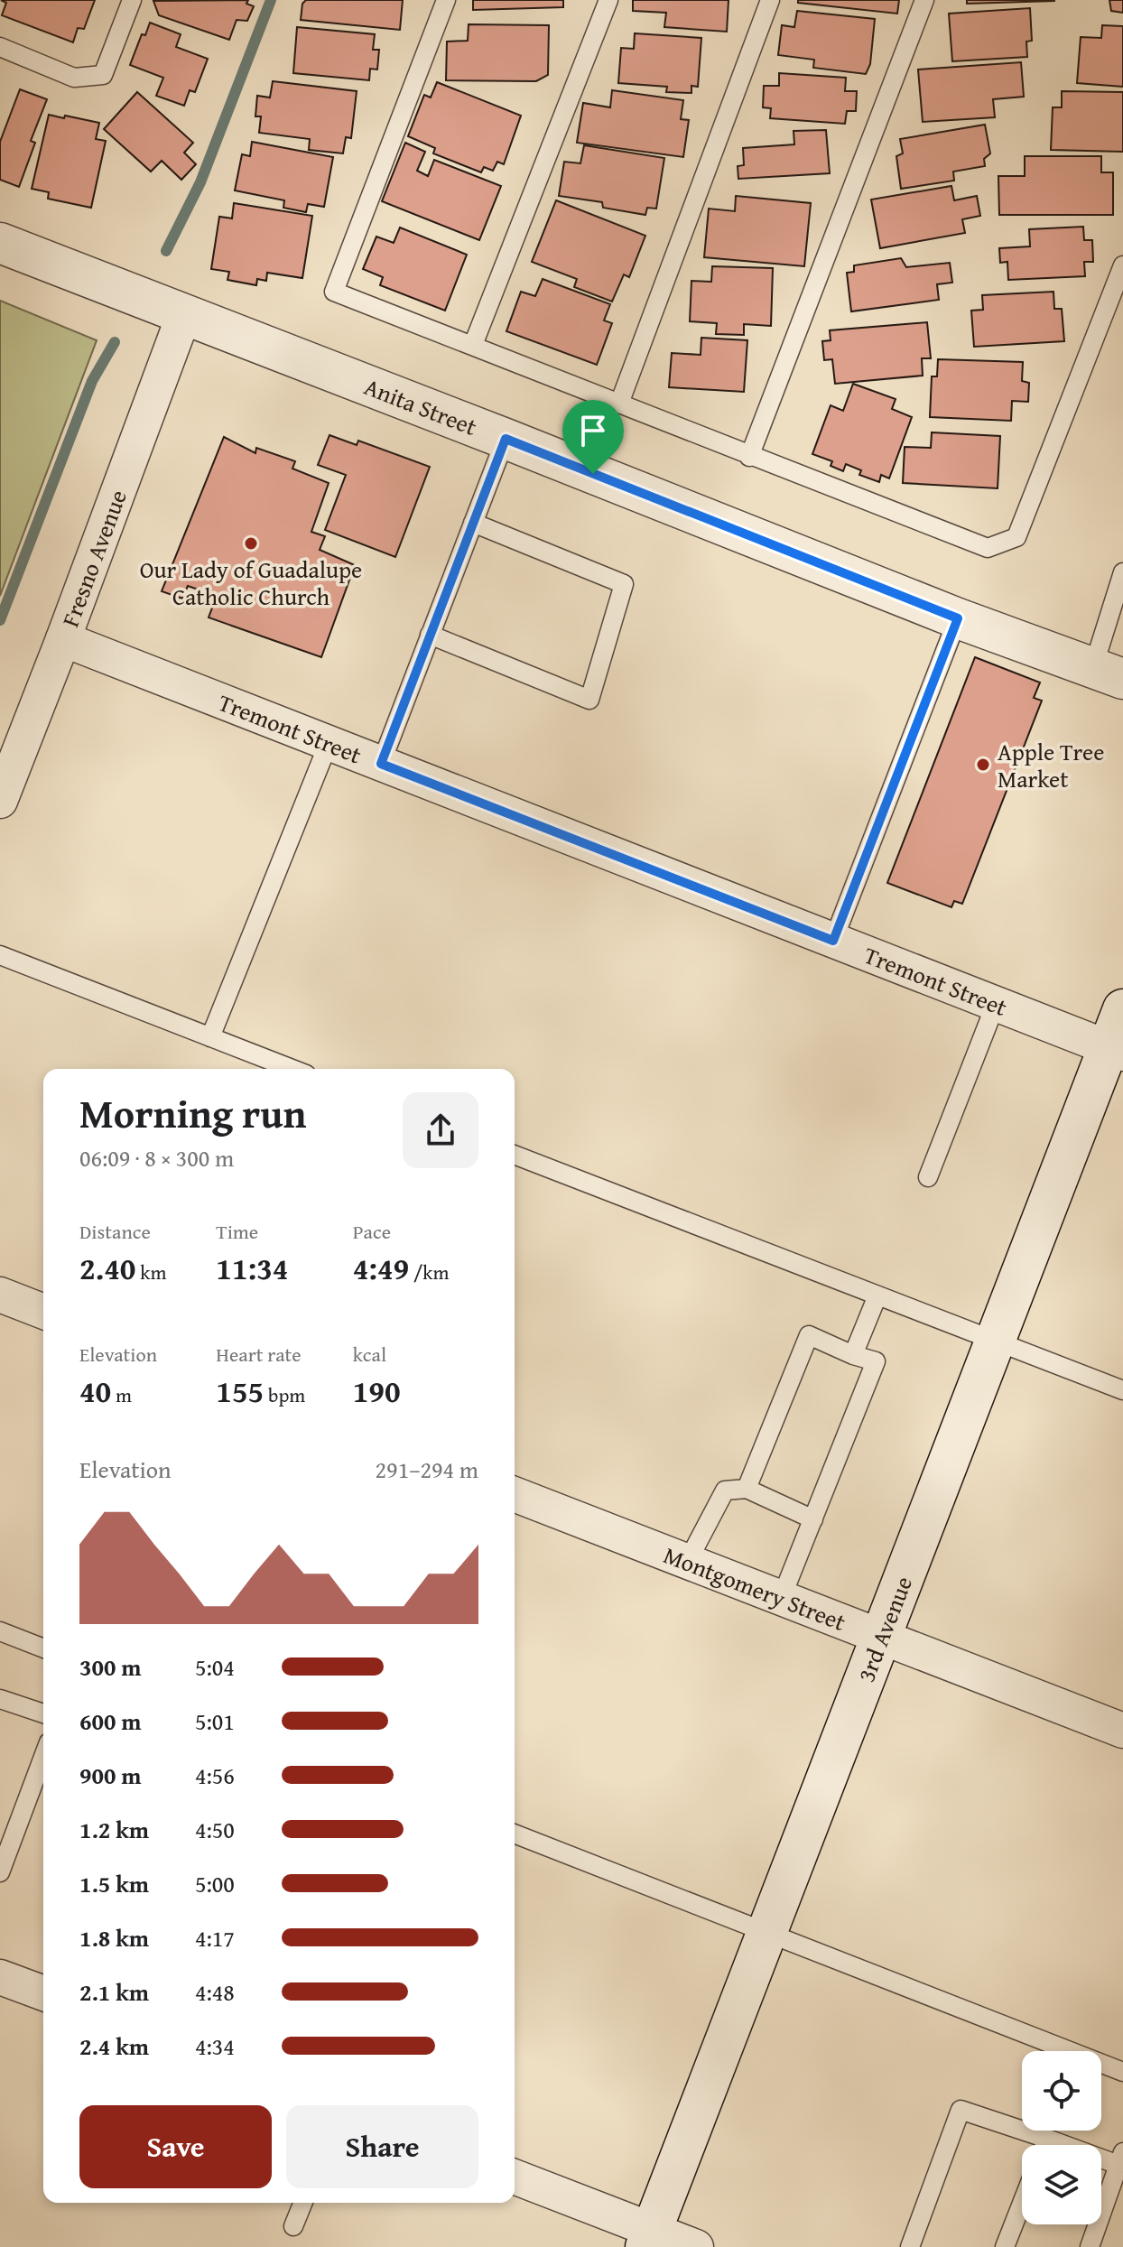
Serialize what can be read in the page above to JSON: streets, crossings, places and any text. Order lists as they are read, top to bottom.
{
  "streets": {
    "main road": ["Anita Street", "3rd Avenue"],
    "street": ["Fresno Avenue", "Tremont Street", "Montgomery Street"]
  },
  "crossings": [
    ["Anita Street", "Fresno Avenue"],
    ["Fresno Avenue", "Tremont Street"],
    ["Tremont Street", "3rd Avenue"],
    ["Montgomery Street", "3rd Avenue"]
  ],
  "places": ["Our Lady of Guadalupe Catholic Church", "Apple Tree Market"],
  "page": {
    "heading": ["Morning run", "06:09 · 8 × 300 m"],
    "stats": [
      ["Distance", "2.40 km"],
      ["Time", "11:34"],
      ["Pace", "4:49 /km"],
      ["Elevation", "40 m"],
      ["Heart rate", "155 bpm"],
      ["kcal", "190"]
    ],
    "chart": ["Elevation", "291–294 m"],
    "list": [
      {
        "name": "300 m",
        "note": "5:04"
      },
      {
        "name": "600 m",
        "note": "5:01"
      },
      {
        "name": "900 m",
        "note": "4:56"
      },
      {
        "name": "1.2 km",
        "note": "4:50"
      },
      {
        "name": "1.5 km",
        "note": "5:00"
      },
      {
        "name": "1.8 km",
        "note": "4:17"
      },
      {
        "name": "2.1 km",
        "note": "4:48"
      },
      {
        "name": "2.4 km",
        "note": "4:34"
      }
    ],
    "buttons": ["Save", "Share"]
  }
}
